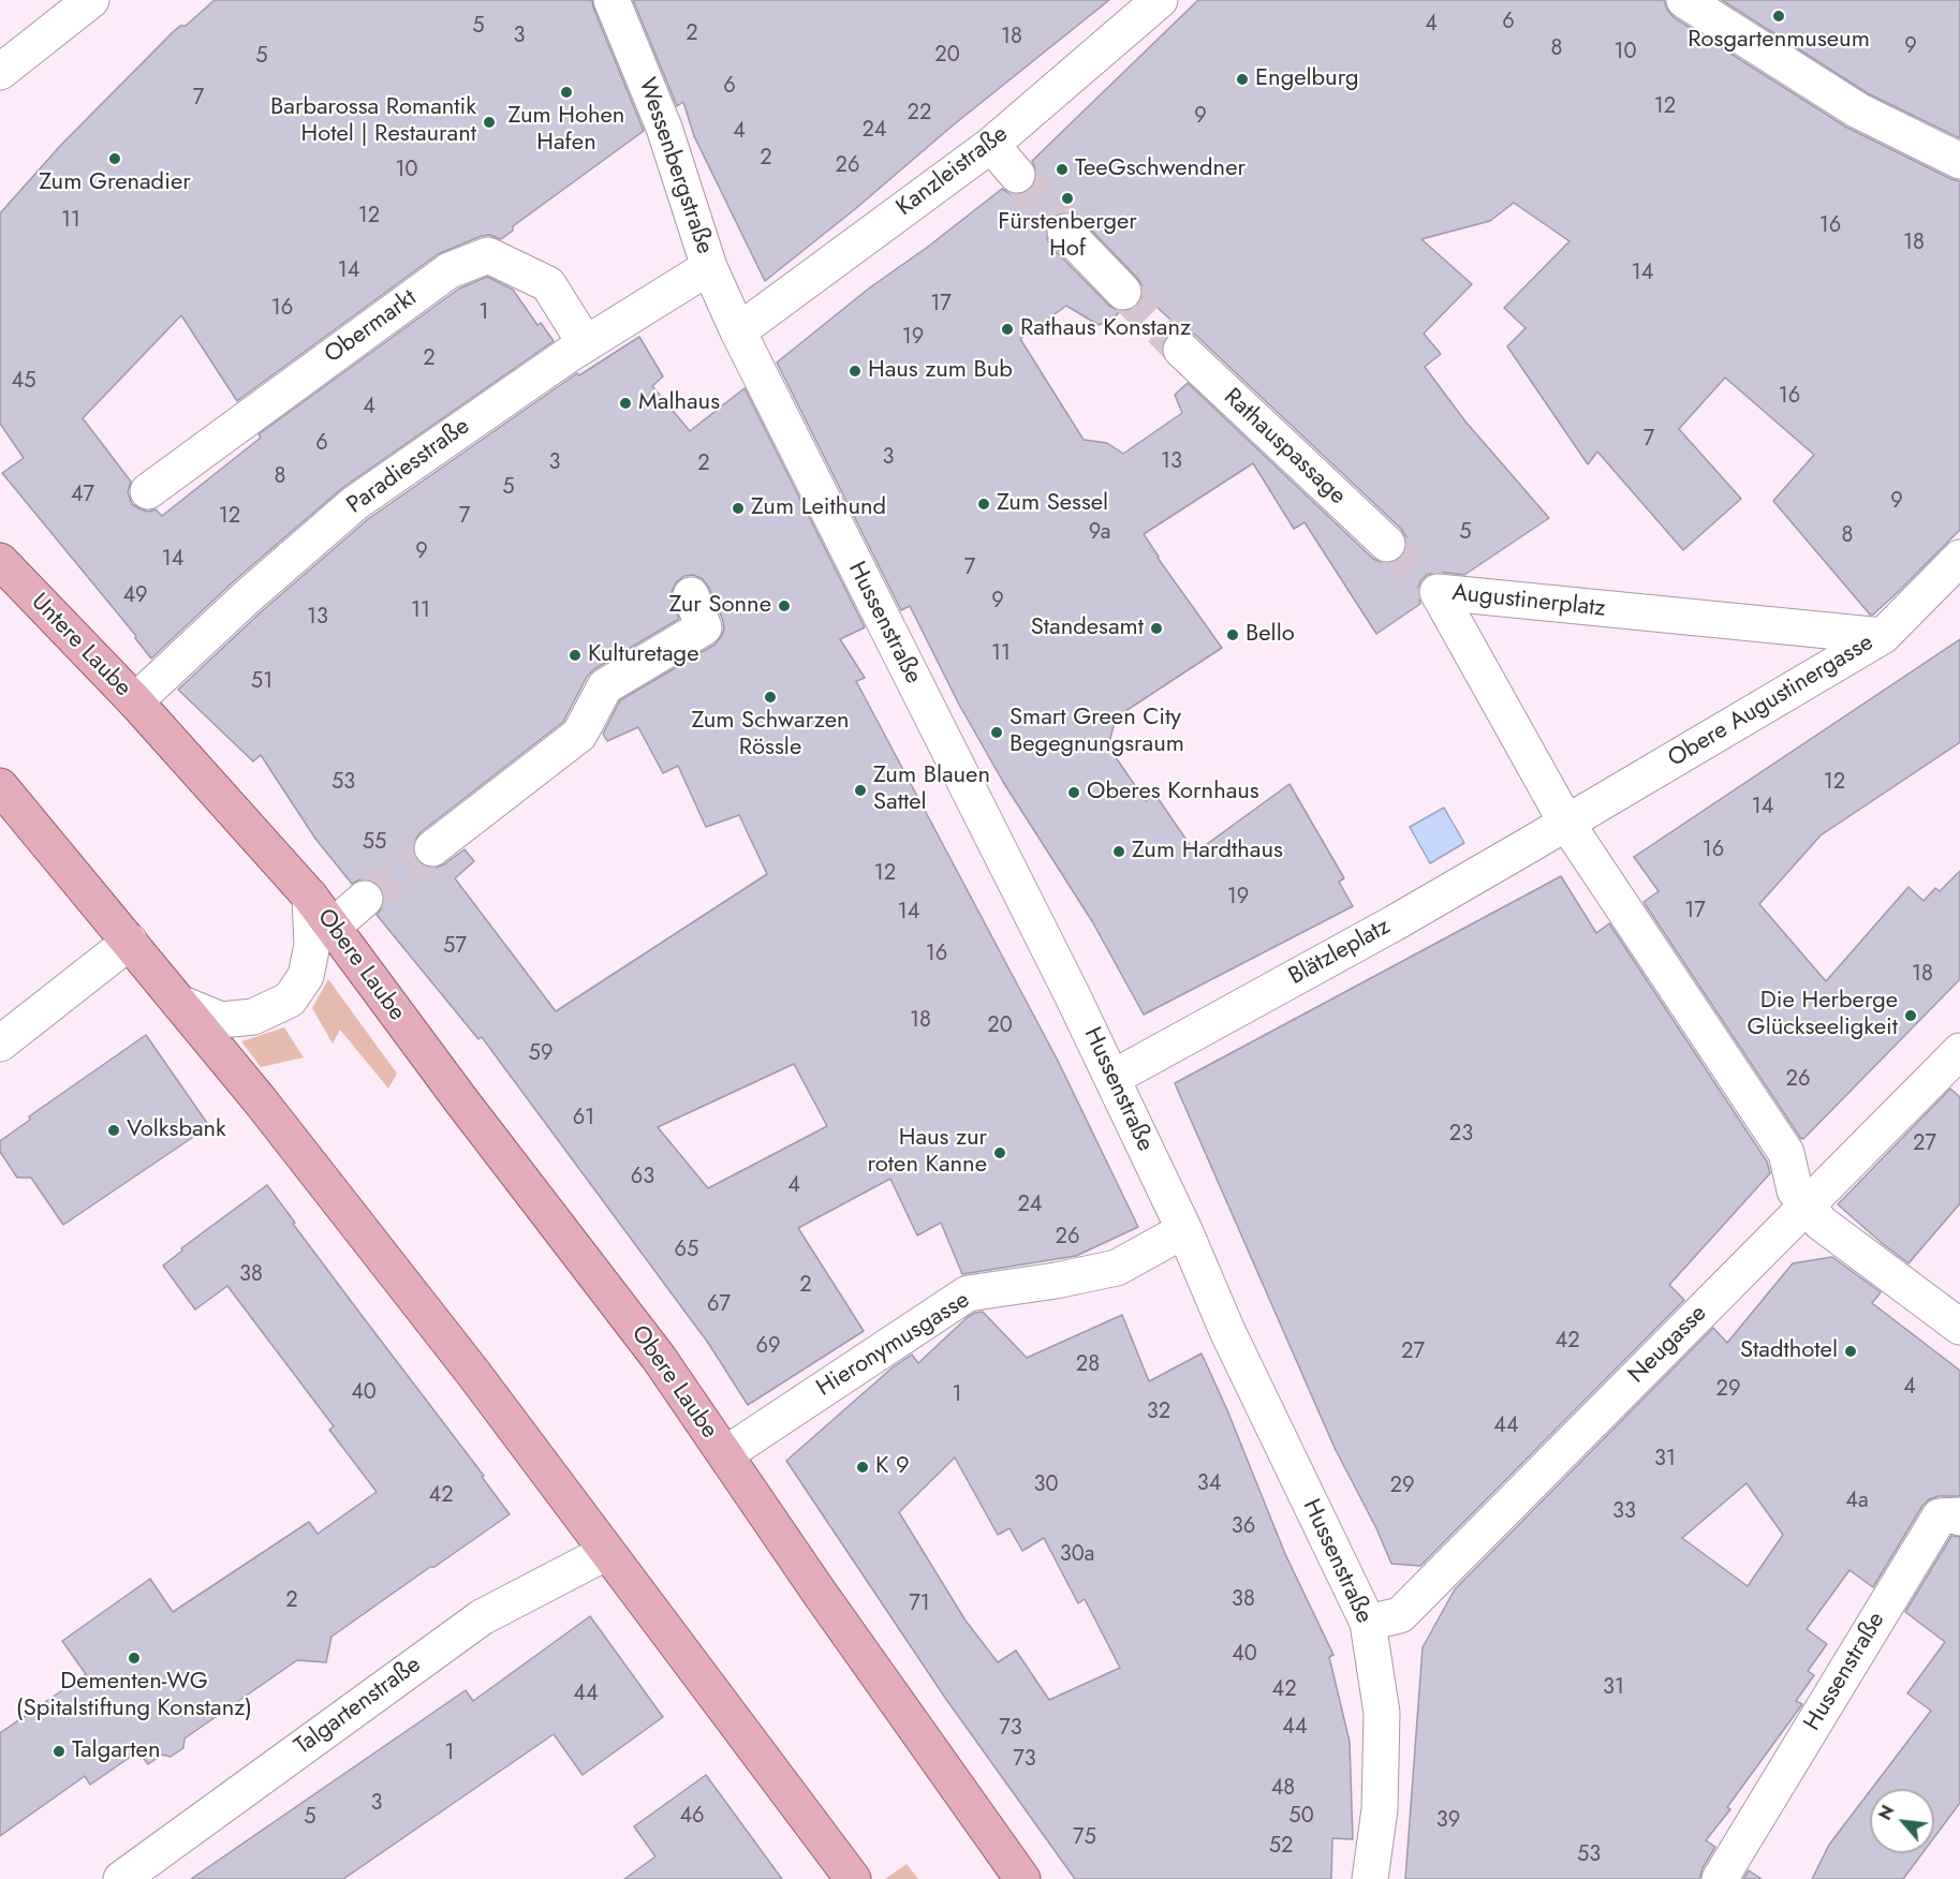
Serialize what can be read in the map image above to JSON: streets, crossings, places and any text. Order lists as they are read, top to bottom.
{
  "streets": {
    "main road": ["Untere Laube", "Obere Laube"],
    "street": [
      "Wessenbergstraße",
      "Kanzleistraße",
      "Obermarkt",
      "Rathauspassage",
      "Paradiesstraße",
      "Augustinerplatz",
      "Hussenstraße",
      "Obere Augustinergasse",
      "Blätzleplatz",
      "Hieronymusgasse",
      "Neugasse",
      "Talgartenstraße"
    ]
  },
  "crossings": [
    ["Wessenbergstraße", "Kanzleistraße"],
    ["Wessenbergstraße", "Paradiesstraße"],
    ["Wessenbergstraße", "Hussenstraße"],
    ["Kanzleistraße", "Hussenstraße"],
    ["Obermarkt", "Paradiesstraße"],
    ["Paradiesstraße", "Untere Laube"],
    ["Paradiesstraße", "Obere Laube"],
    ["Augustinerplatz", "Obere Augustinergasse"],
    ["Augustinerplatz", "Blätzleplatz"],
    ["Hussenstraße", "Blätzleplatz"],
    ["Hussenstraße", "Hieronymusgasse"],
    ["Hussenstraße", "Neugasse"],
    ["Untere Laube", "Obere Laube"],
    ["Obere Augustinergasse", "Blätzleplatz"],
    ["Obere Laube", "Hieronymusgasse"],
    ["Obere Laube", "Talgartenstraße"]
  ],
  "places": [
    "Rosgartenmuseum",
    "Engelburg",
    "Zum Hohen Hafen",
    "Barbarossa Romantik Hotel | Restaurant",
    "Zum Grenadier",
    "TeeGschwendner",
    "Fürstenberger Hof",
    "Rathaus Konstanz",
    "Haus zum Bub",
    "Malhaus",
    "Zum Sessel",
    "Zum Leithund",
    "Zur Sonne",
    "Standesamt",
    "Bello",
    "Kulturetage",
    "Zum Schwarzen Rössle",
    "Smart Green City Begegnungsraum",
    "Zum Blauen Sattel",
    "Oberes Kornhaus",
    "Zum Hardthaus",
    "Die Herberge Glückseeligkeit",
    "Volksbank",
    "Haus zur roten Kanne",
    "Stadthotel",
    "K 9",
    "Dementen-WG (Spitalstiftung Konstanz)",
    "Talgarten"
  ],
  "house_numbers": [
    "6",
    "4",
    "5",
    "2",
    "3",
    "18",
    "9",
    "8",
    "10",
    "20",
    "5",
    "6",
    "7",
    "12",
    "22",
    "9",
    "24",
    "4",
    "2",
    "26",
    "10",
    "12",
    "11",
    "16",
    "18",
    "14",
    "14",
    "17",
    "16",
    "1",
    "19",
    "2",
    "45",
    "16",
    "4",
    "7",
    "6",
    "3",
    "13",
    "3",
    "2",
    "8",
    "5",
    "47",
    "9",
    "12",
    "7",
    "9a",
    "5",
    "8",
    "9",
    "14",
    "7",
    "49",
    "9",
    "11",
    "13",
    "11",
    "51",
    "53",
    "12",
    "14",
    "55",
    "16",
    "12",
    "19",
    "17",
    "14",
    "57",
    "16",
    "18",
    "18",
    "20",
    "59",
    "26",
    "61",
    "23",
    "27",
    "63",
    "4",
    "24",
    "26",
    "65",
    "38",
    "2",
    "67",
    "42",
    "69",
    "27",
    "28",
    "4",
    "29",
    "40",
    "1",
    "32",
    "44",
    "31",
    "34",
    "30",
    "29",
    "42",
    "4a",
    "33",
    "36",
    "30a",
    "38",
    "2",
    "71",
    "40",
    "31",
    "42",
    "44",
    "44",
    "73",
    "1",
    "73",
    "48",
    "3",
    "46",
    "50",
    "5",
    "39",
    "75",
    "52",
    "53"
  ],
  "north": "top left"
}
